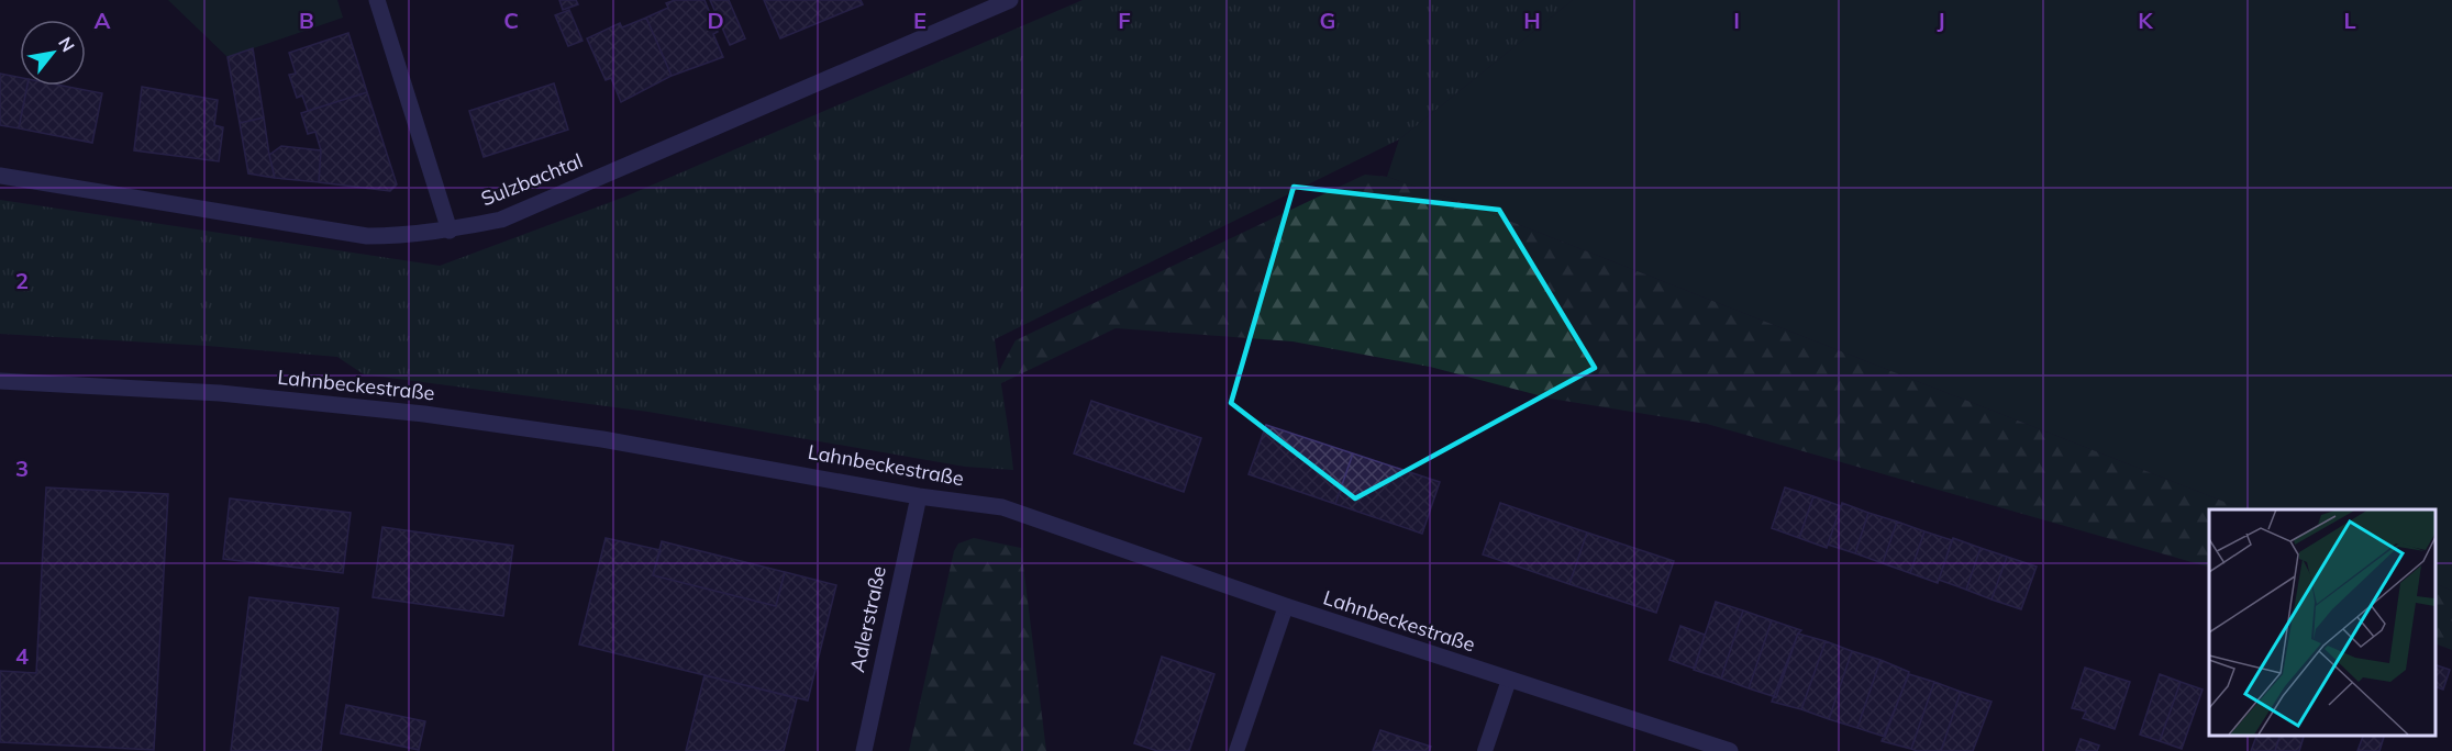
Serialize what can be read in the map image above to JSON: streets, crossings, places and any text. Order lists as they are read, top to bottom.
{
  "streets": {
    "street": ["Sulzbachtal", "Lahnbeckestraße", "Adlerstraße"]
  },
  "crossings": [
    ["Lahnbeckestraße", "Adlerstraße"]
  ],
  "north": "top right",
  "grid": {
    "columns": [
      "A",
      "B",
      "C",
      "D",
      "E",
      "F",
      "G",
      "H",
      "I",
      "J",
      "K",
      "L"
    ],
    "rows": ["2", "3", "4"]
  }
}
